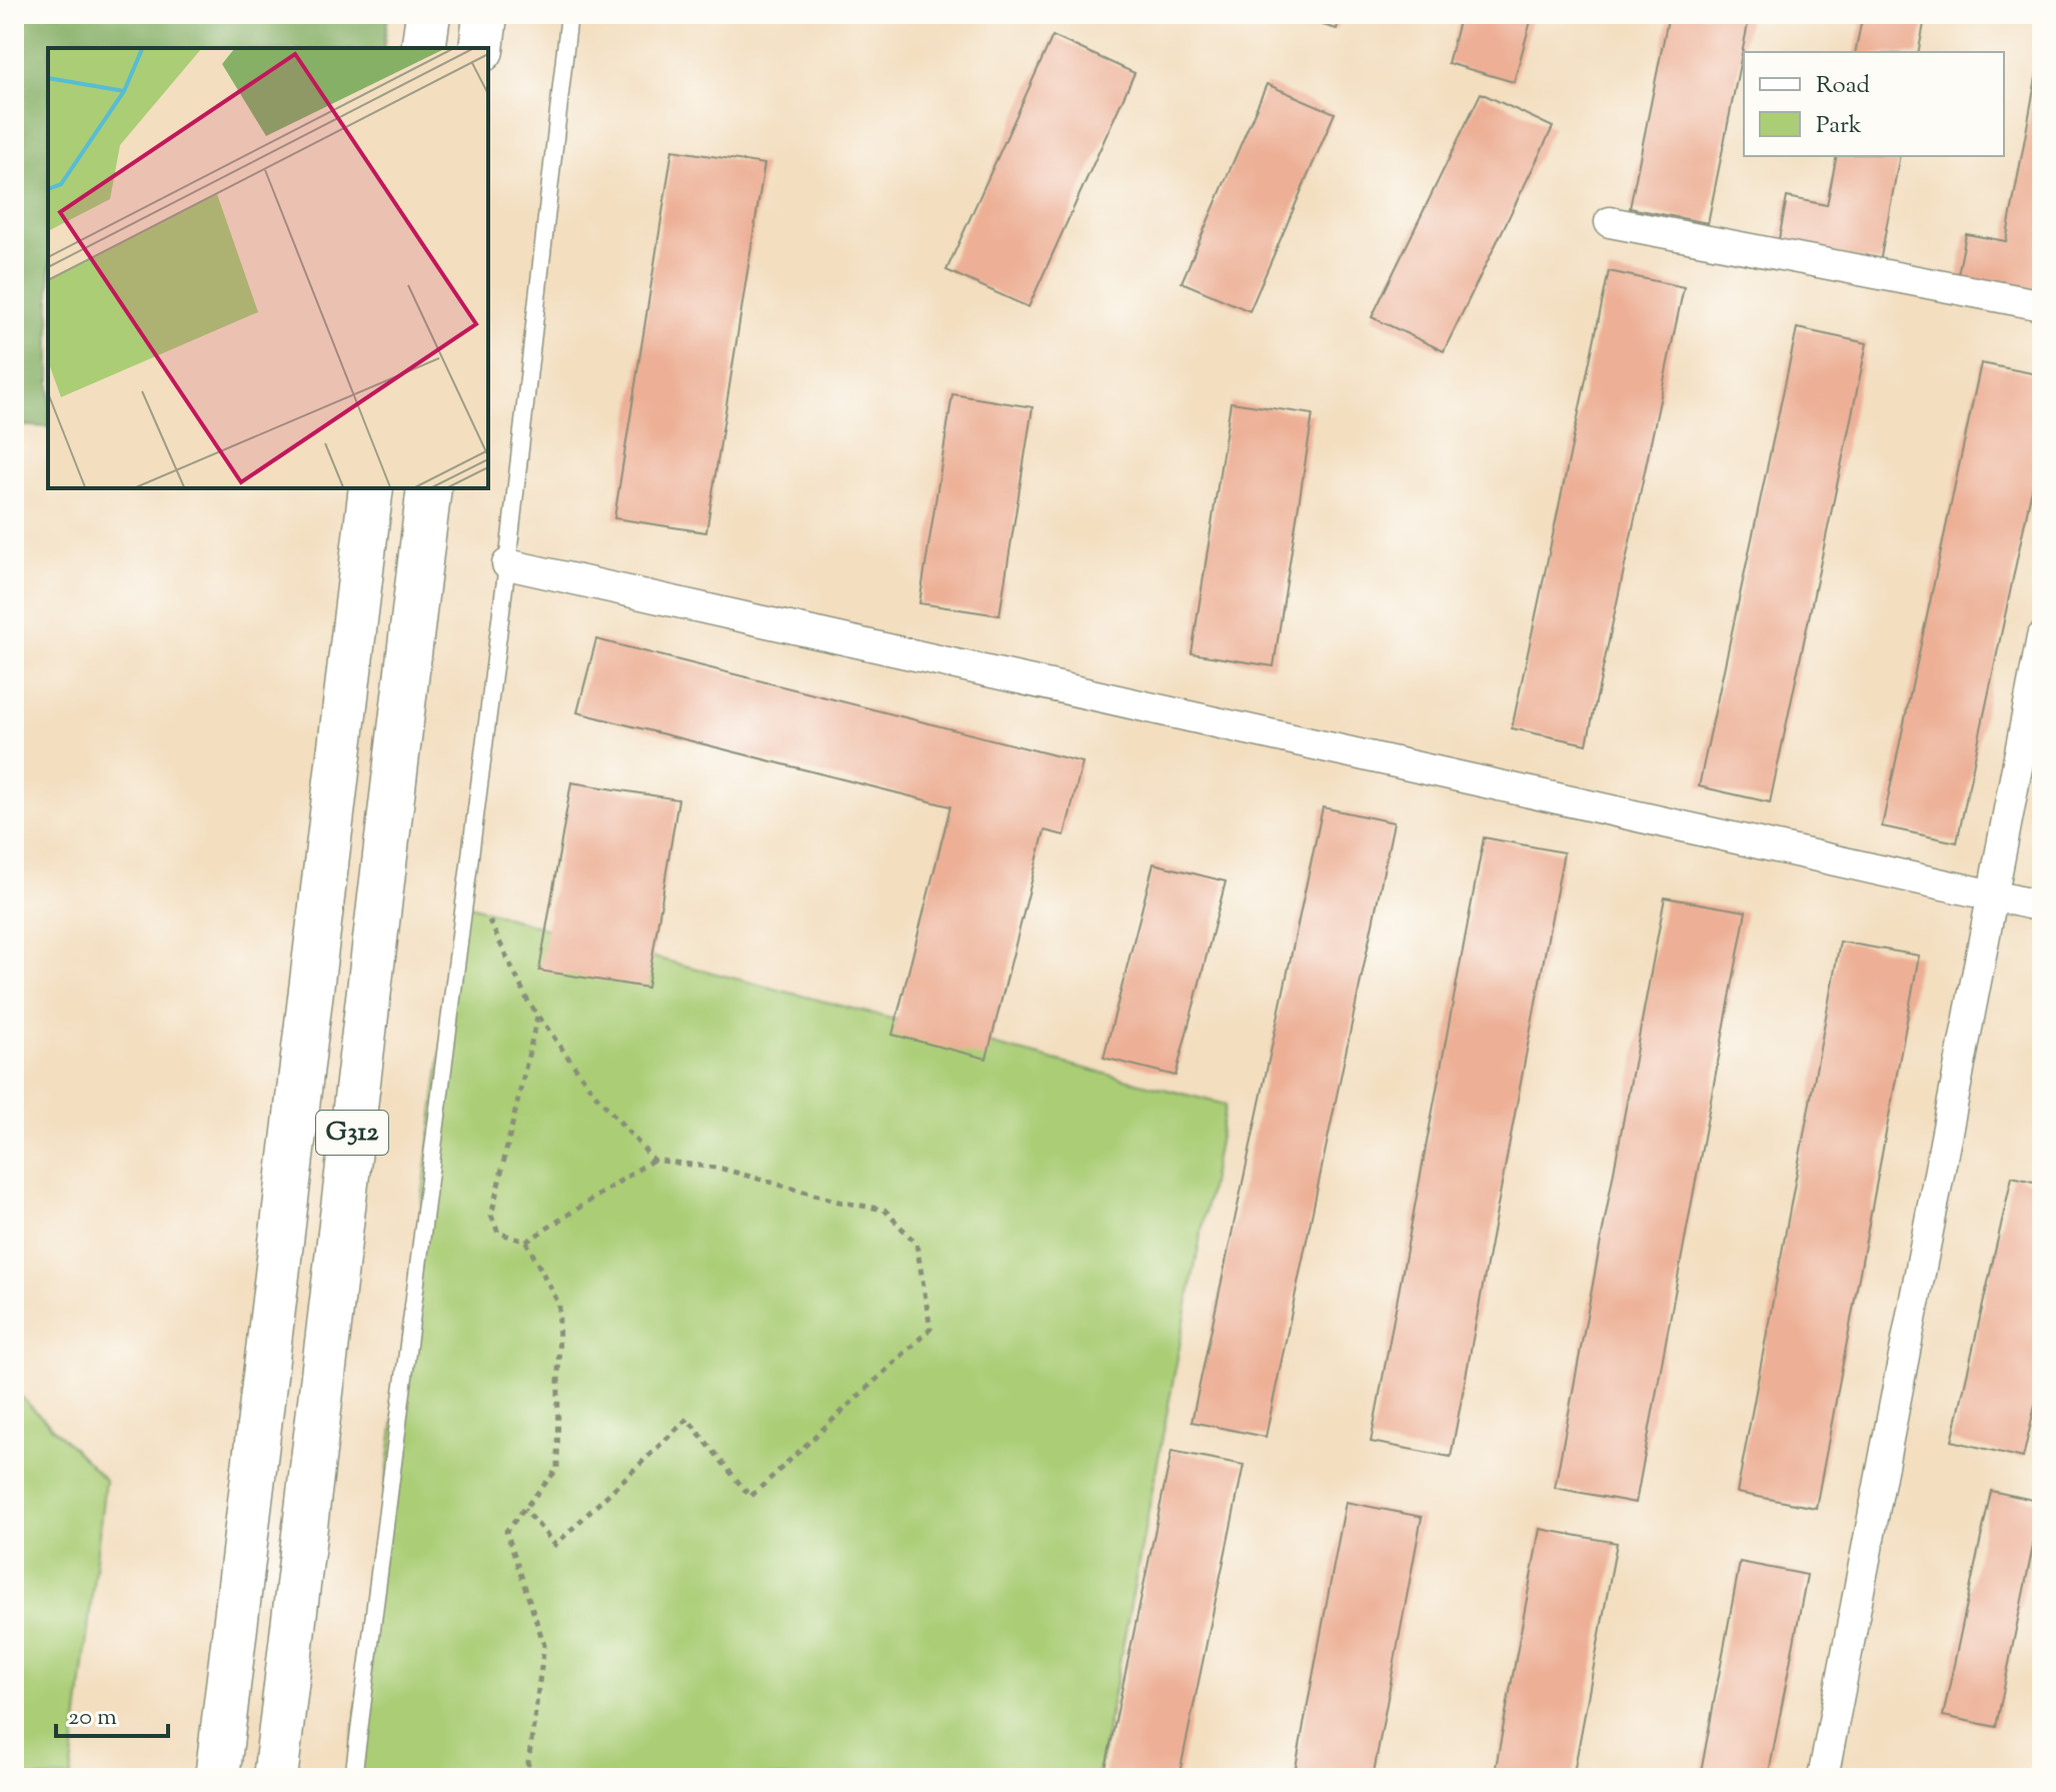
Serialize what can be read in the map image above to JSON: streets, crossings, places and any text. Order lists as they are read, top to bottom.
{
  "streets": {
    "highway": ["G312"]
  },
  "legend": ["Road", "Park"],
  "scale_bar": "20 m"
}
